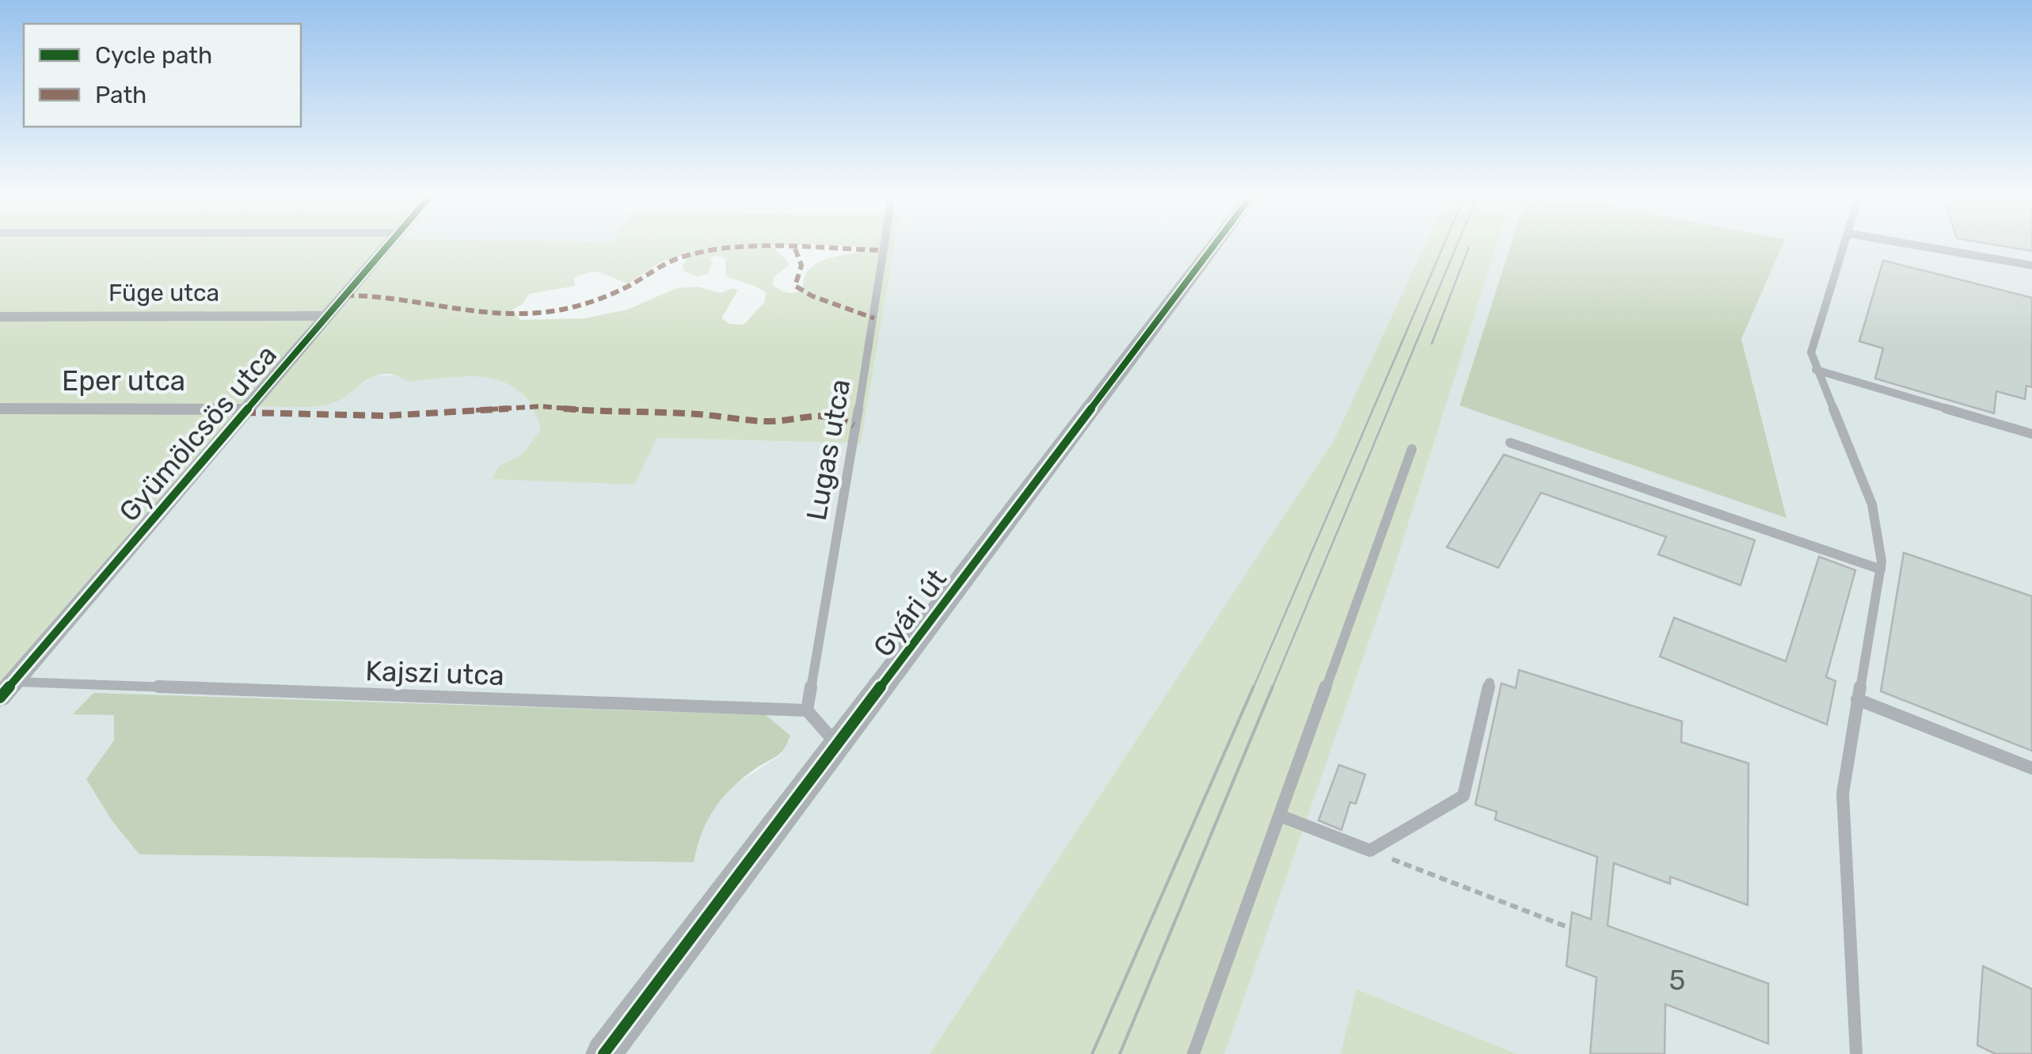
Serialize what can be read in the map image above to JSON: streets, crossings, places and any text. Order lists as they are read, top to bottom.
{
  "streets": {
    "street": [
      "Füge utca",
      "Eper utca",
      "Gyümölcsös utca",
      "Gyári út"
    ],
    "lane": ["Lugas utca", "Kajszi utca"]
  },
  "crossings": [
    ["Füge utca", "Gyümölcsös utca"],
    ["Eper utca", "Gyümölcsös utca"],
    ["Gyümölcsös utca", "Kajszi utca"],
    ["Lugas utca", "Kajszi utca"]
  ],
  "house_numbers": ["5"],
  "legend": ["Cycle path", "Path"]
}
